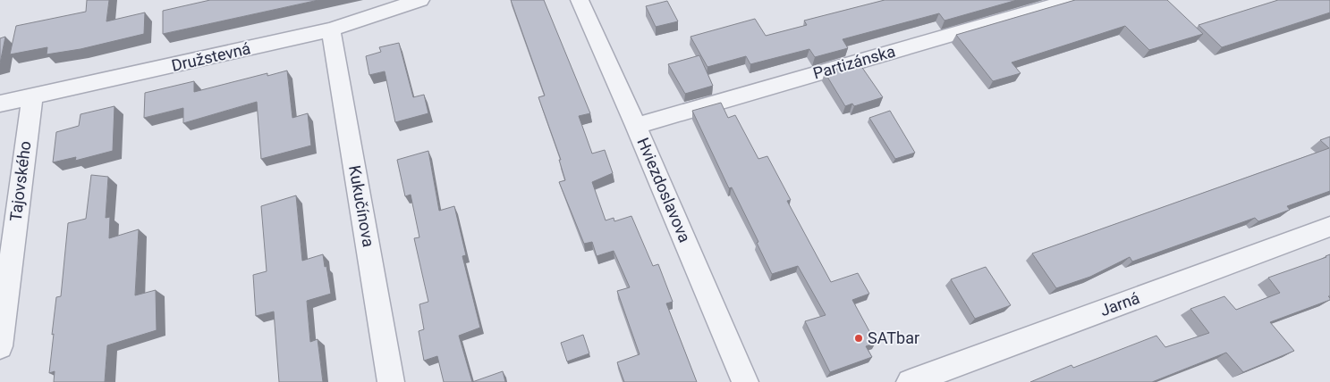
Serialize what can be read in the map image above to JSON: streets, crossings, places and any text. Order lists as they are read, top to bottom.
{
  "streets": {
    "street": [
      "Družstevná",
      "Partizánska",
      "Tajovského",
      "Hviezdoslavova",
      "Kukučínova",
      "Jarná"
    ]
  },
  "crossings": [
    ["Družstevná", "Tajovského"],
    ["Družstevná", "Kukučínova"],
    ["Partizánska", "Hviezdoslavova"]
  ],
  "places": ["SATbar"]
}
